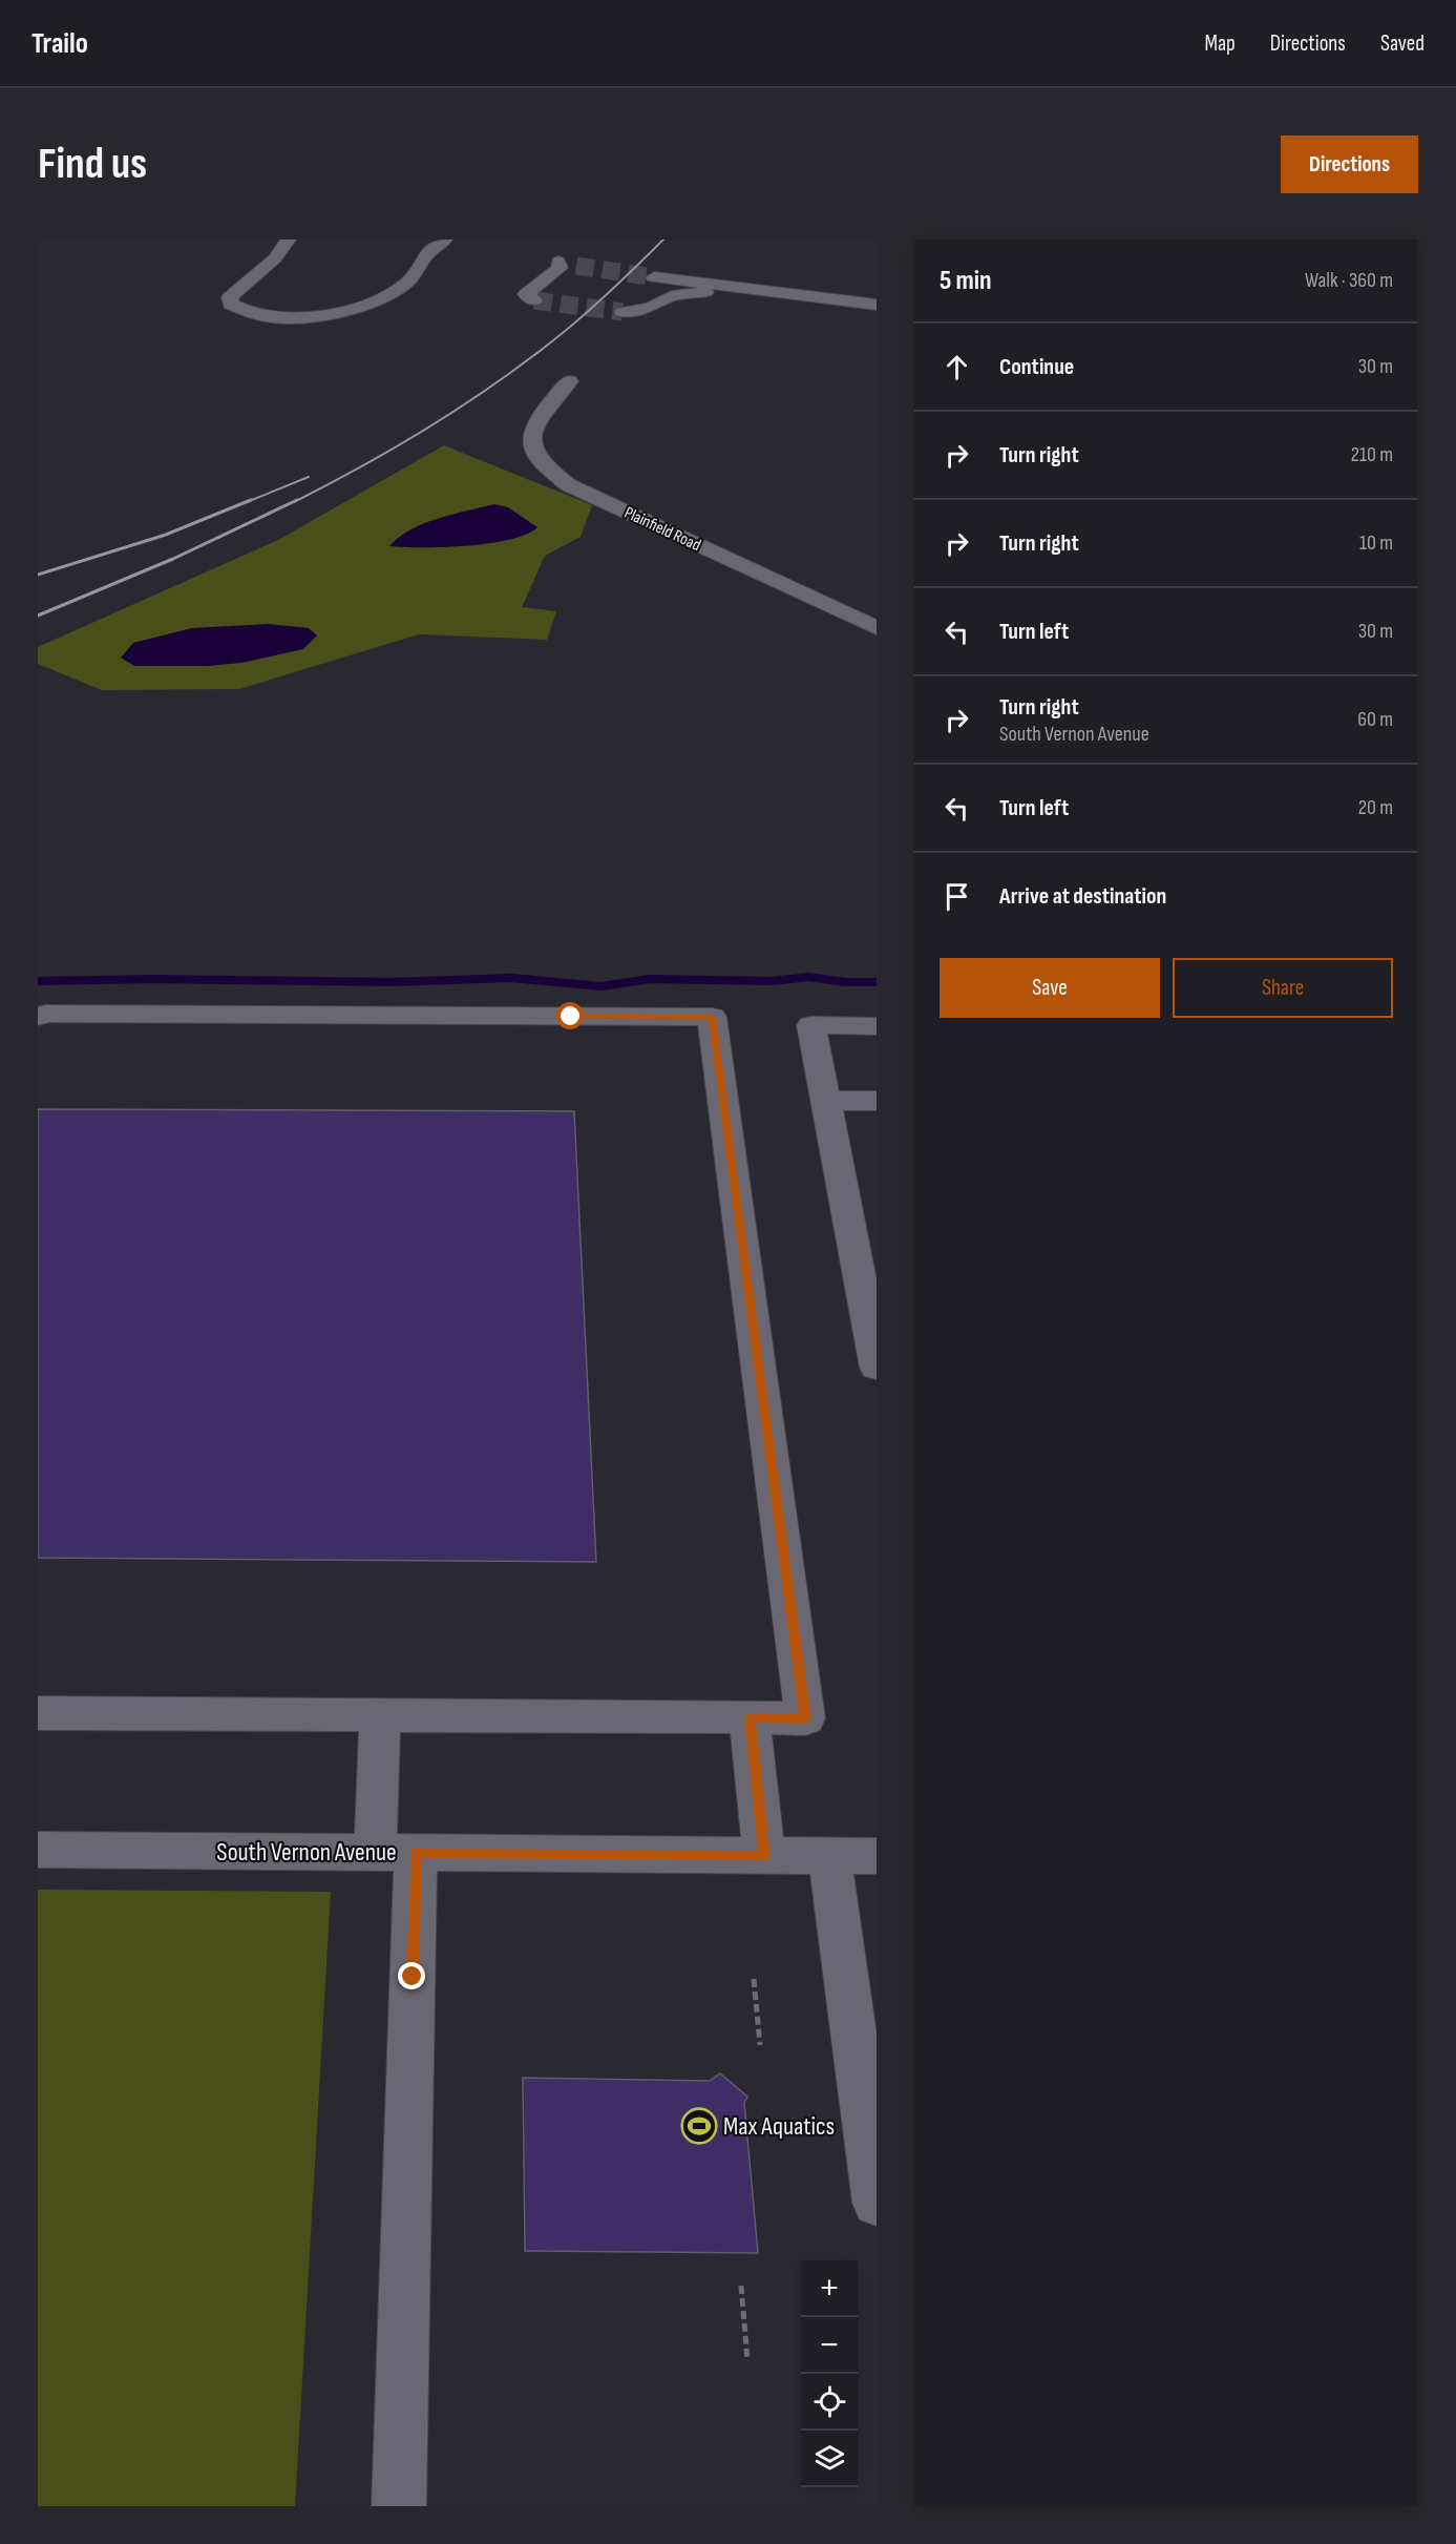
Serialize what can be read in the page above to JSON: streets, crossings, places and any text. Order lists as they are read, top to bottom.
{
  "streets": {
    "street": ["Plainfield Road", "South Vernon Avenue"]
  },
  "places": {
    "sports": ["Max Aquatics"]
  },
  "page": {
    "header": "Trailo",
    "nav": ["Map", "Directions", "Saved"],
    "buttons": [
      "Directions",
      ["Save", "Share"]
    ],
    "title": "Find us",
    "heading": ["5 min", "Walk · 360 m"],
    "list": [
      ["Continue", "30 m"],
      ["Turn right", "210 m"],
      ["Turn right", "10 m"],
      ["Turn left", "30 m"],
      ["Turn right", "South Vernon Avenue", "60 m"],
      ["Turn left", "20 m"],
      "Arrive at destination"
    ],
    "map_buttons": ["+", "−"]
  }
}
